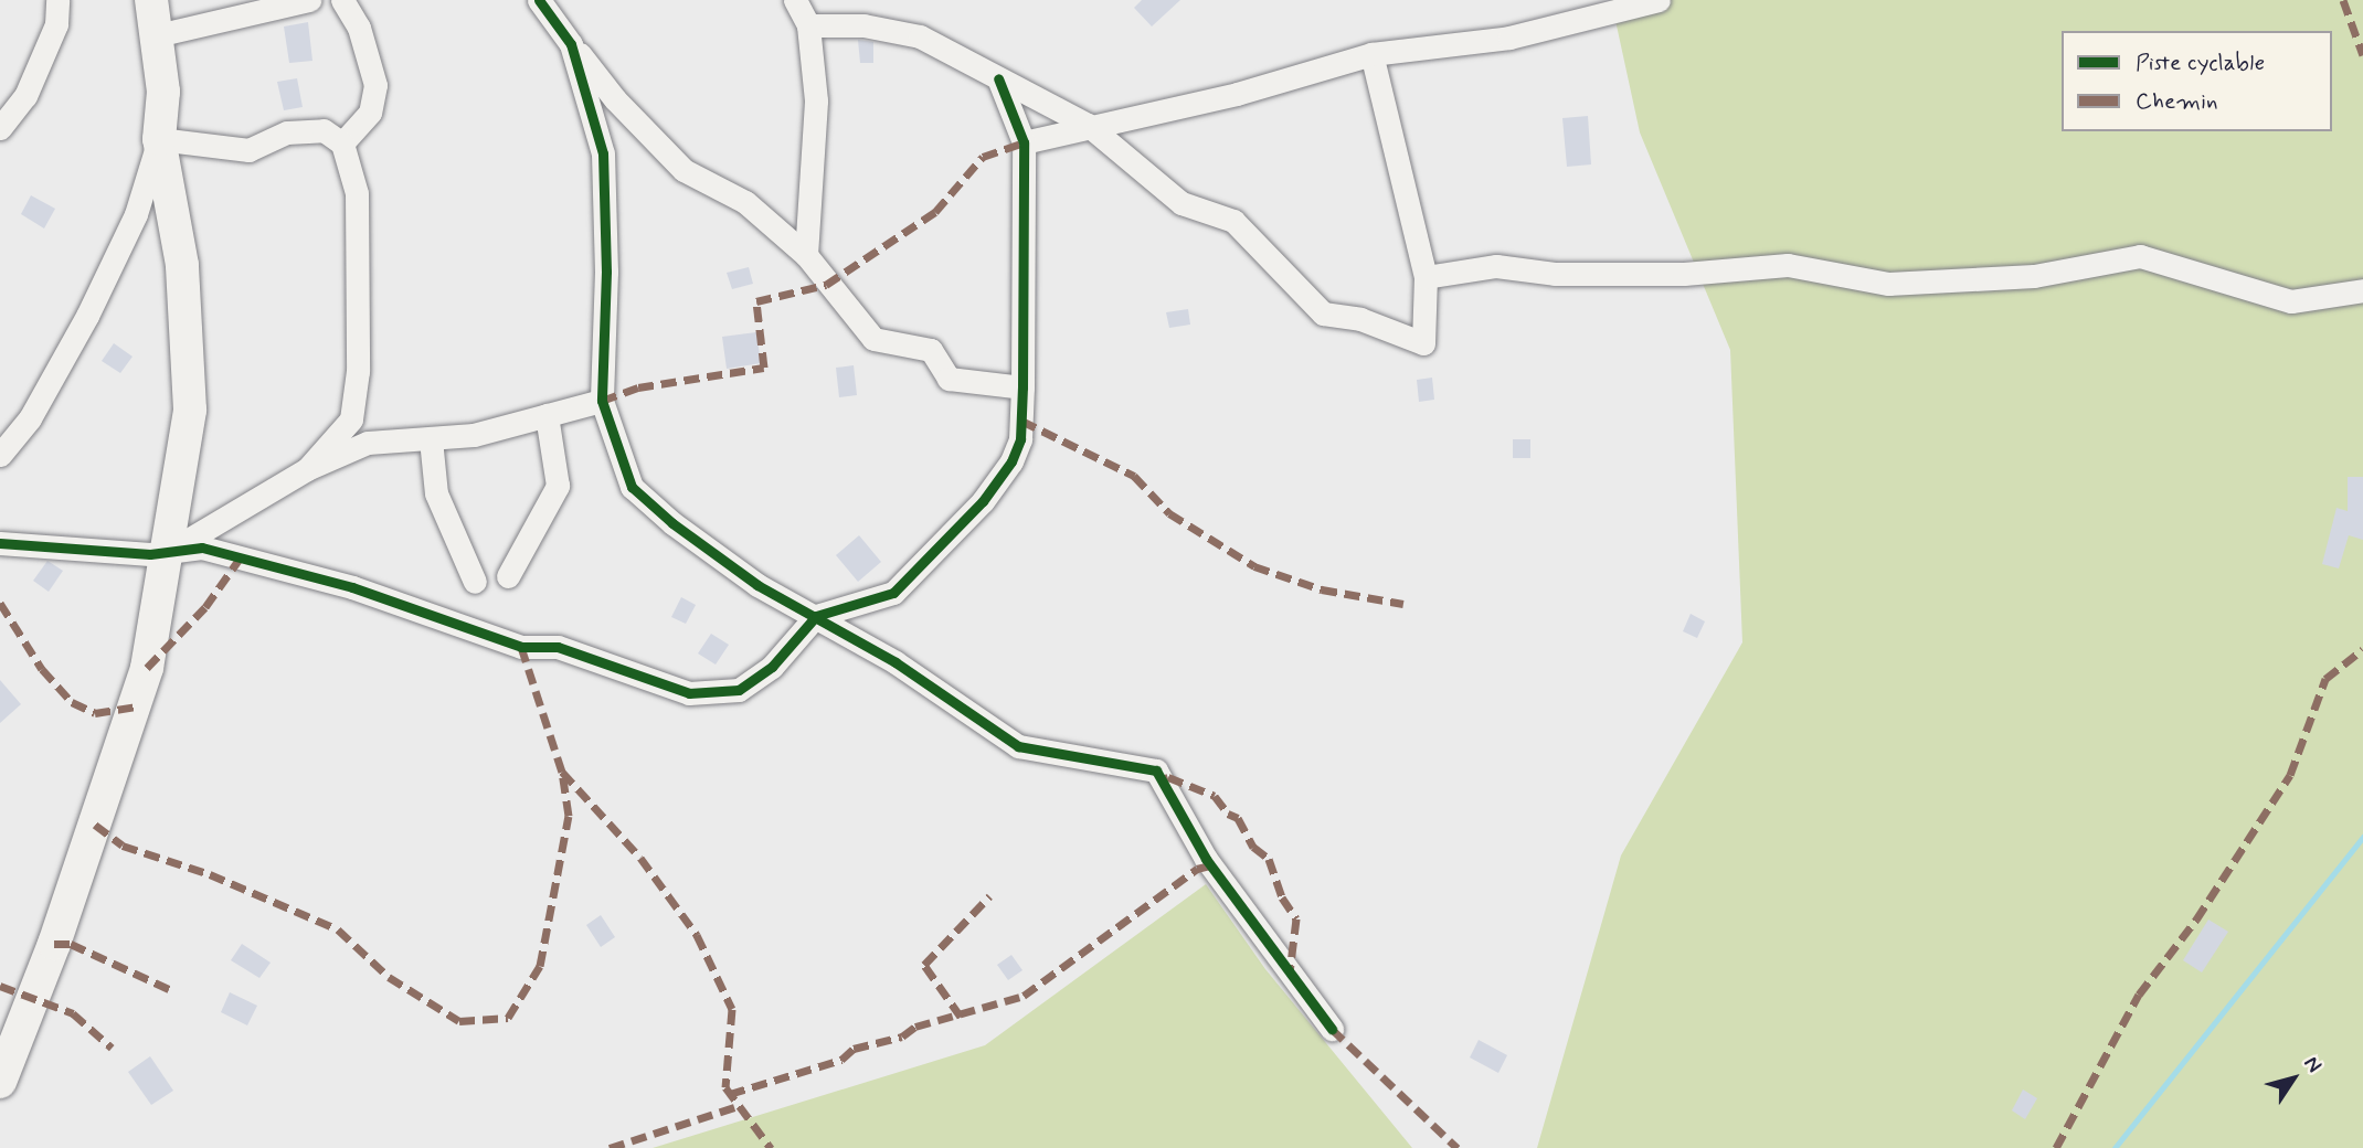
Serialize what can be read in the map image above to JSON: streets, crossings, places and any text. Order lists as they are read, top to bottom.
{
  "legend": ["Piste cyclable", "Chemin"],
  "north": "top right"
}
